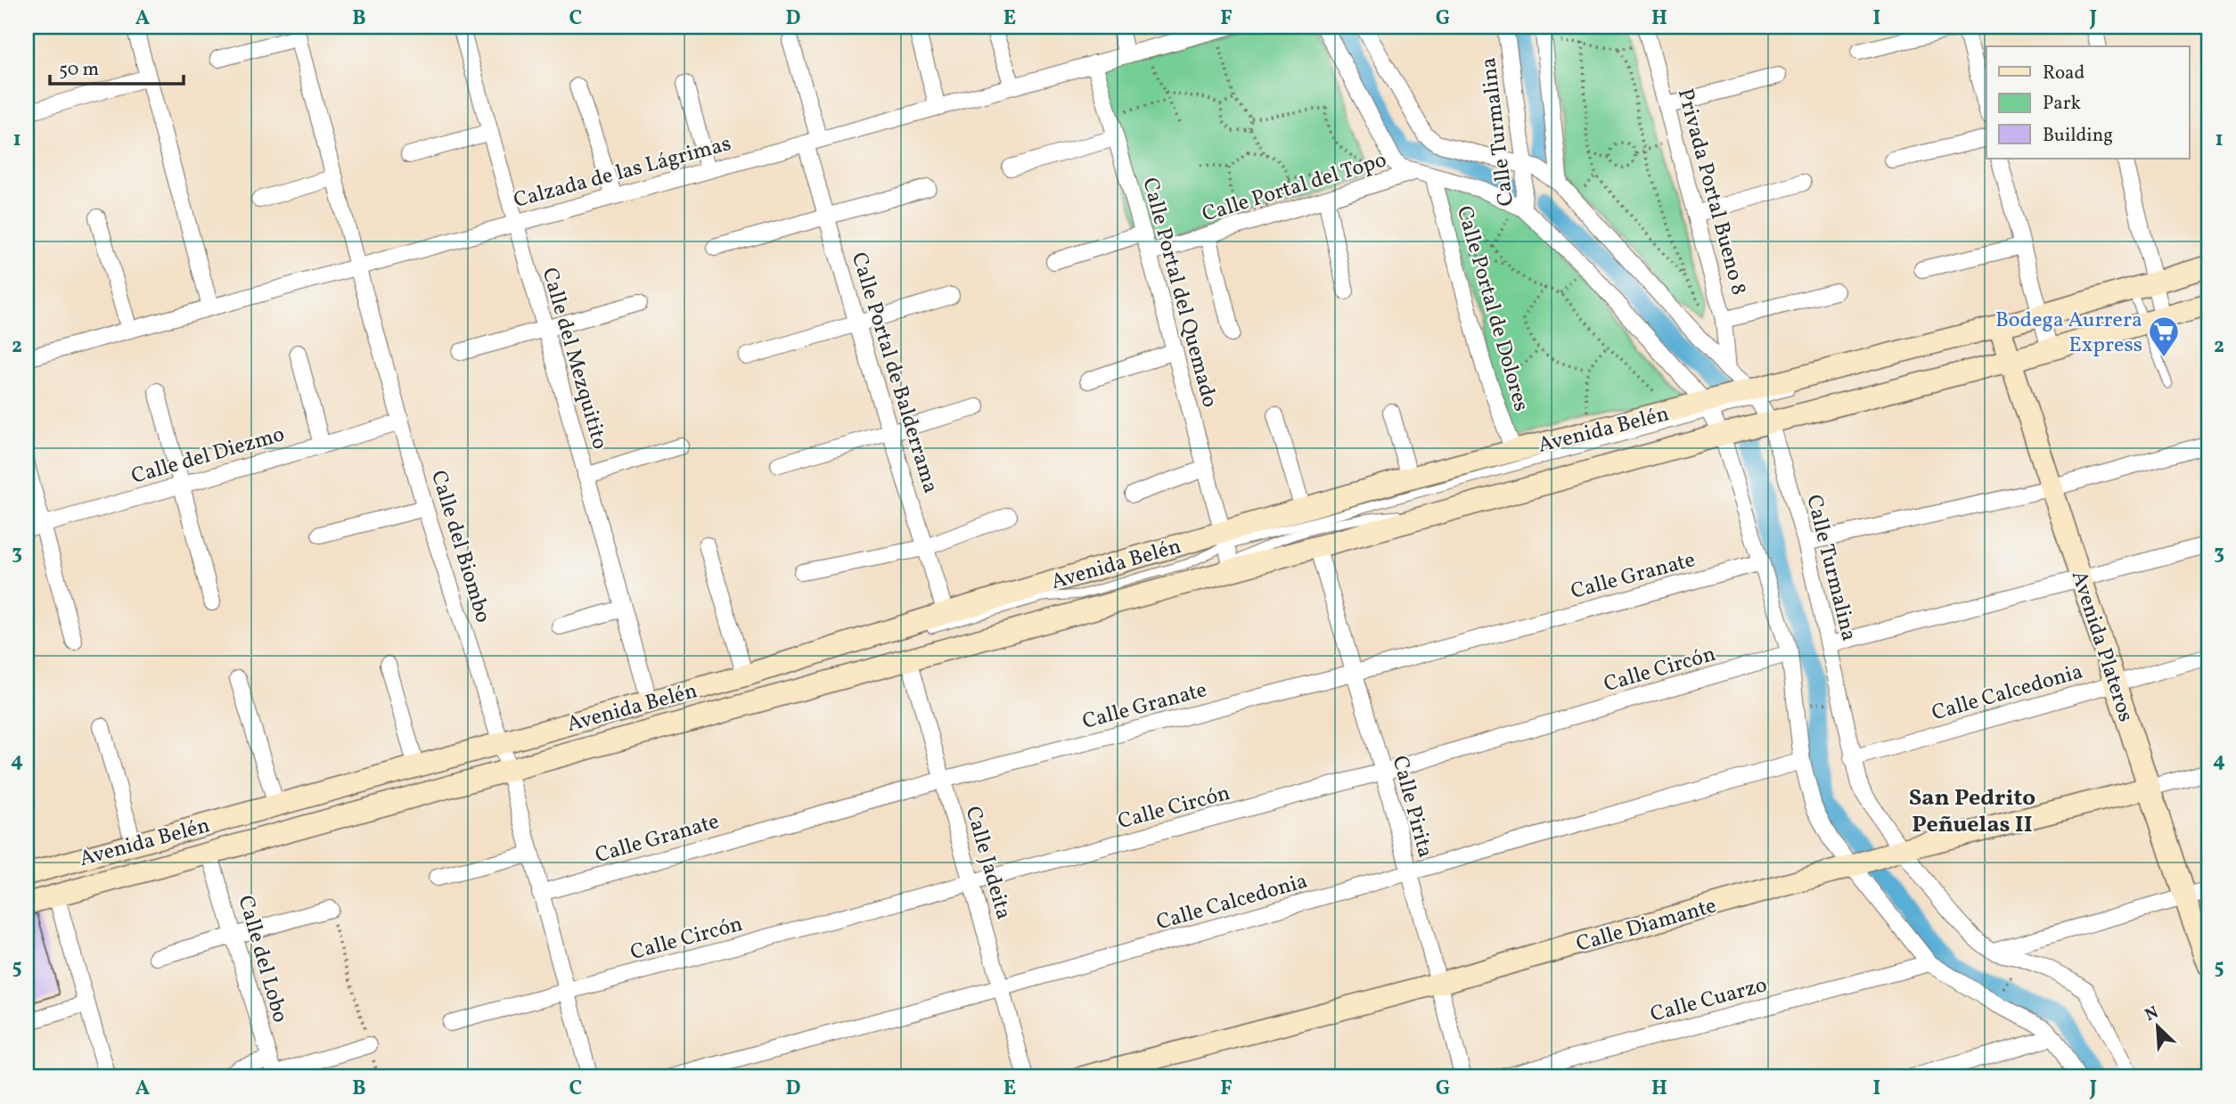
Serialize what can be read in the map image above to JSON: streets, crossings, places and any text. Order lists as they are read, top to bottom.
{
  "streets": {
    "main road": ["Avenida Belén", "Avenida Plateros", "Calle Diamante"],
    "street": [
      "Calle Turmalina",
      "Calzada de las Lágrimas",
      "Calle Portal del Topo",
      "Privada Portal Bueno 8",
      "Calle Portal del Quemado",
      "Calle Portal de Dolores",
      "Calle del Mezquitito",
      "Calle Portal de Balderrama",
      "Calle del Diezmo",
      "Calle del Biombo",
      "Calle Granate",
      "Calle Circón",
      "Calle Calcedonia",
      "Calle Pirita",
      "Calle Jadeita",
      "Calle del Lobo",
      "Calle Cuarzo"
    ]
  },
  "crossings": [
    ["Calle Turmalina", "Avenida Belén"],
    ["Calle Turmalina", "Calle Granate"],
    ["Calle Turmalina", "Calle Circón"],
    ["Calle Turmalina", "Calle Calcedonia"],
    ["Calle Turmalina", "Calle Diamante"],
    ["Calle Turmalina", "Calle Cuarzo"],
    ["Calzada de las Lágrimas", "Calle Portal del Quemado"],
    ["Calzada de las Lágrimas", "Calle del Mezquitito"],
    ["Calzada de las Lágrimas", "Calle Portal de Balderrama"],
    ["Calzada de las Lágrimas", "Calle del Biombo"],
    ["Calle Portal del Topo", "Calle Portal del Quemado"],
    ["Calle Portal del Quemado", "Avenida Belén"],
    ["Calle Portal de Dolores", "Avenida Belén"],
    ["Calle del Mezquitito", "Avenida Belén"],
    ["Calle Portal de Balderrama", "Avenida Belén"],
    ["Avenida Belén", "Calle del Biombo"],
    ["Avenida Belén", "Avenida Plateros"],
    ["Avenida Belén", "Calle Pirita"],
    ["Avenida Belén", "Calle Jadeita"],
    ["Avenida Belén", "Calle del Lobo"],
    ["Calle del Diezmo", "Calle del Biombo"],
    ["Calle del Biombo", "Calle Granate"],
    ["Calle del Biombo", "Calle Circón"],
    ["Calle Granate", "Calle Pirita"],
    ["Calle Granate", "Calle Jadeita"],
    ["Avenida Plateros", "Calle Calcedonia"],
    ["Avenida Plateros", "Calle Diamante"],
    ["Calle Circón", "Calle Pirita"],
    ["Calle Circón", "Calle Jadeita"],
    ["Calle Calcedonia", "Calle Pirita"],
    ["Calle Calcedonia", "Calle Jadeita"],
    ["Calle Pirita", "Calle Diamante"]
  ],
  "districts": ["San Pedrito Peñuelas II"],
  "places": {
    "supermarket": ["Bodega Aurrera Express"]
  },
  "legend": ["Road", "Park", "Building"],
  "scale_bar": "50 m",
  "north": "top left",
  "grid": {
    "columns": [
      "A",
      "B",
      "C",
      "D",
      "E",
      "F",
      "G",
      "H",
      "I",
      "J"
    ],
    "rows": [
      "1",
      "2",
      "3",
      "4",
      "5"
    ]
  }
}
